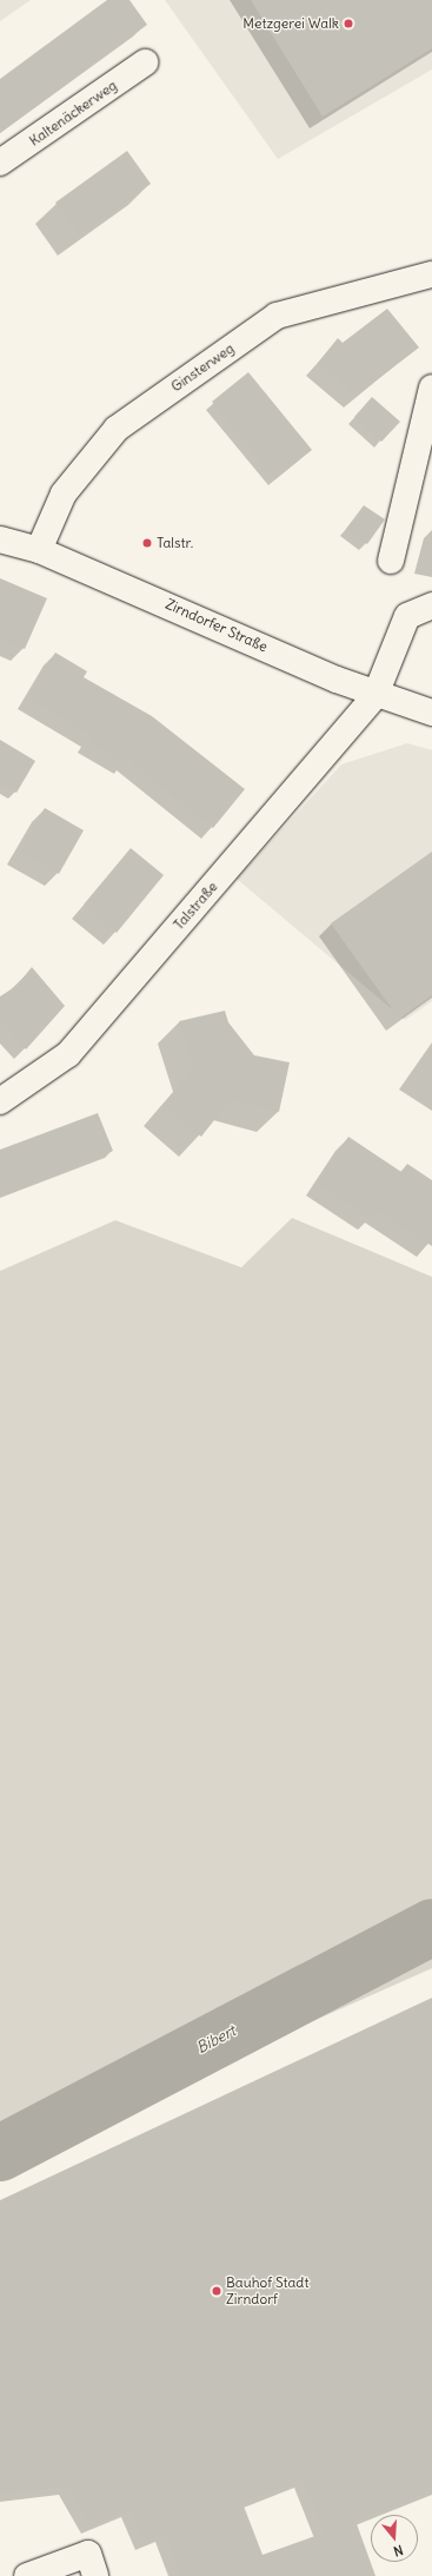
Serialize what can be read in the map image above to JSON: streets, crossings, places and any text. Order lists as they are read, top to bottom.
{
  "streets": {
    "street": [
      "Kaltenäckerweg",
      "Ginsterweg",
      "Zirndorfer Straße",
      "Talstraße"
    ]
  },
  "crossings": [
    ["Ginsterweg", "Zirndorfer Straße"],
    ["Zirndorfer Straße", "Talstraße"]
  ],
  "water": ["Bibert"],
  "places": ["Metzgerei Walk", "Talstr.", "Bauhof Stadt Zirndorf"],
  "north": "bottom"
}
